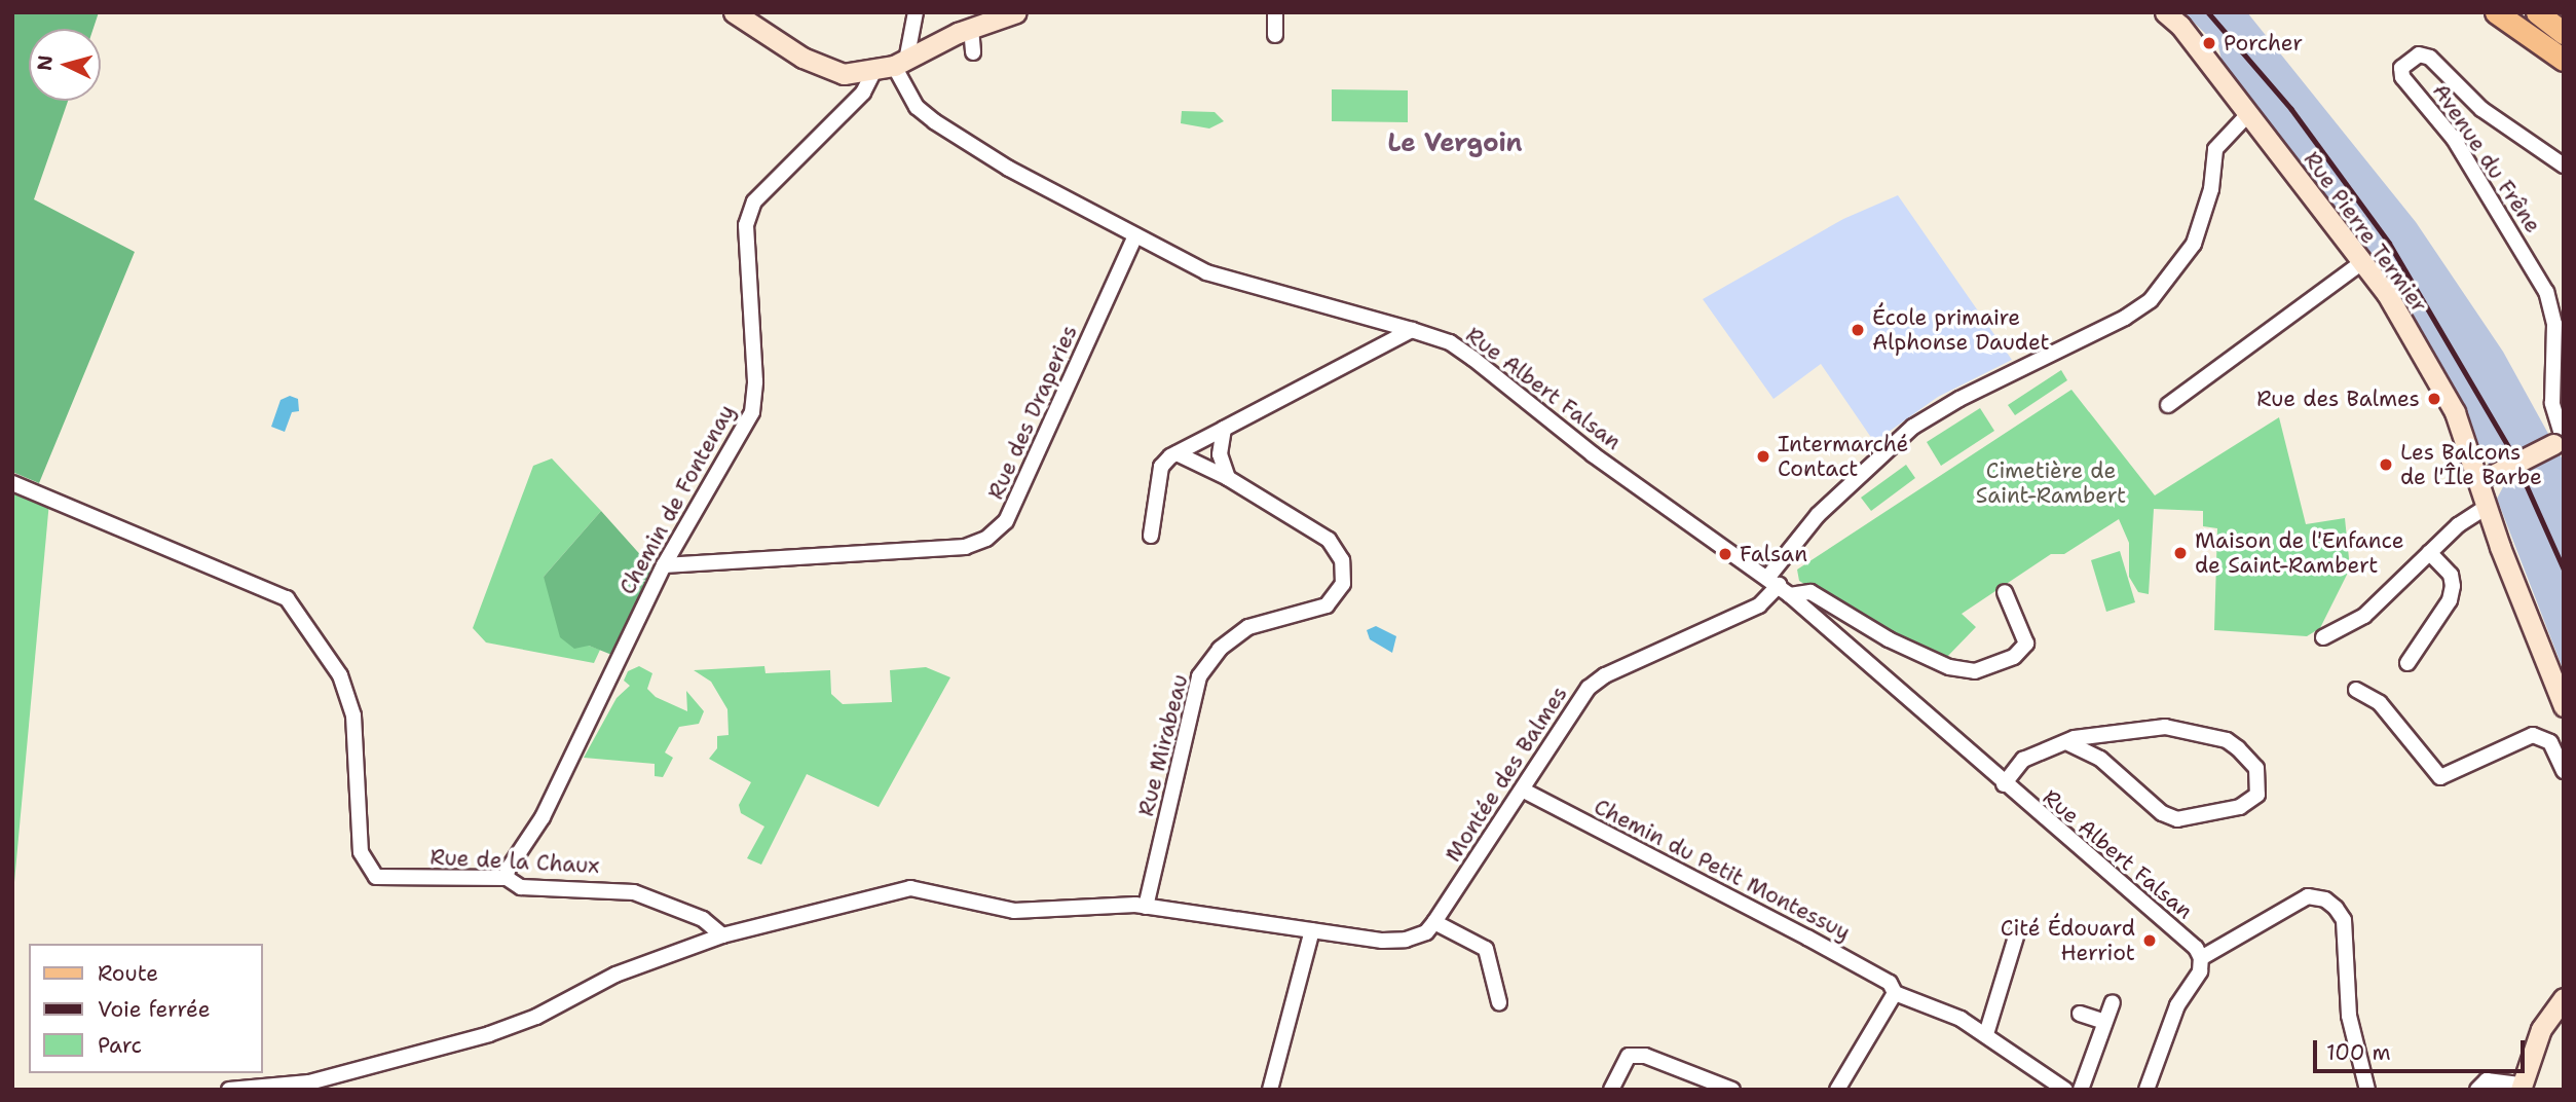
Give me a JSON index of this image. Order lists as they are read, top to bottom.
{
  "streets": {
    "street": [
      "Avenue du Frêne",
      "Rue Pierre Termier",
      "Rue Albert Falsan",
      "Rue des Draperies",
      "Chemin de Fontenay",
      "Rue Mirabeau",
      "Montée des Balmes",
      "Rue de la Chaux",
      "Chemin du Petit Montessuy"
    ]
  },
  "crossings": [
    ["Rue Pierre Termier", "Montée des Balmes"],
    ["Rue Albert Falsan", "Rue des Draperies"],
    ["Rue Albert Falsan", "Montée des Balmes"],
    ["Rue des Draperies", "Chemin de Fontenay"],
    ["Chemin de Fontenay", "Rue de la Chaux"],
    ["Rue Mirabeau", "Montée des Balmes"],
    ["Montée des Balmes", "Rue de la Chaux"],
    ["Montée des Balmes", "Chemin du Petit Montessuy"]
  ],
  "districts": ["Le Vergoin"],
  "parks": ["Cimetière de Saint-Rambert"],
  "places": [
    "Porcher",
    "École primaire Alphonse Daudet",
    "Rue des Balmes",
    "Intermarché Contact",
    "Les Balcons de l'Île Barbe",
    "Maison de l'Enfance de Saint-Rambert",
    "Falsan",
    "Cité Édouard Herriot"
  ],
  "legend": ["Route", "Voie ferrée", "Parc"],
  "scale_bar": "100 m",
  "north": "left"
}
